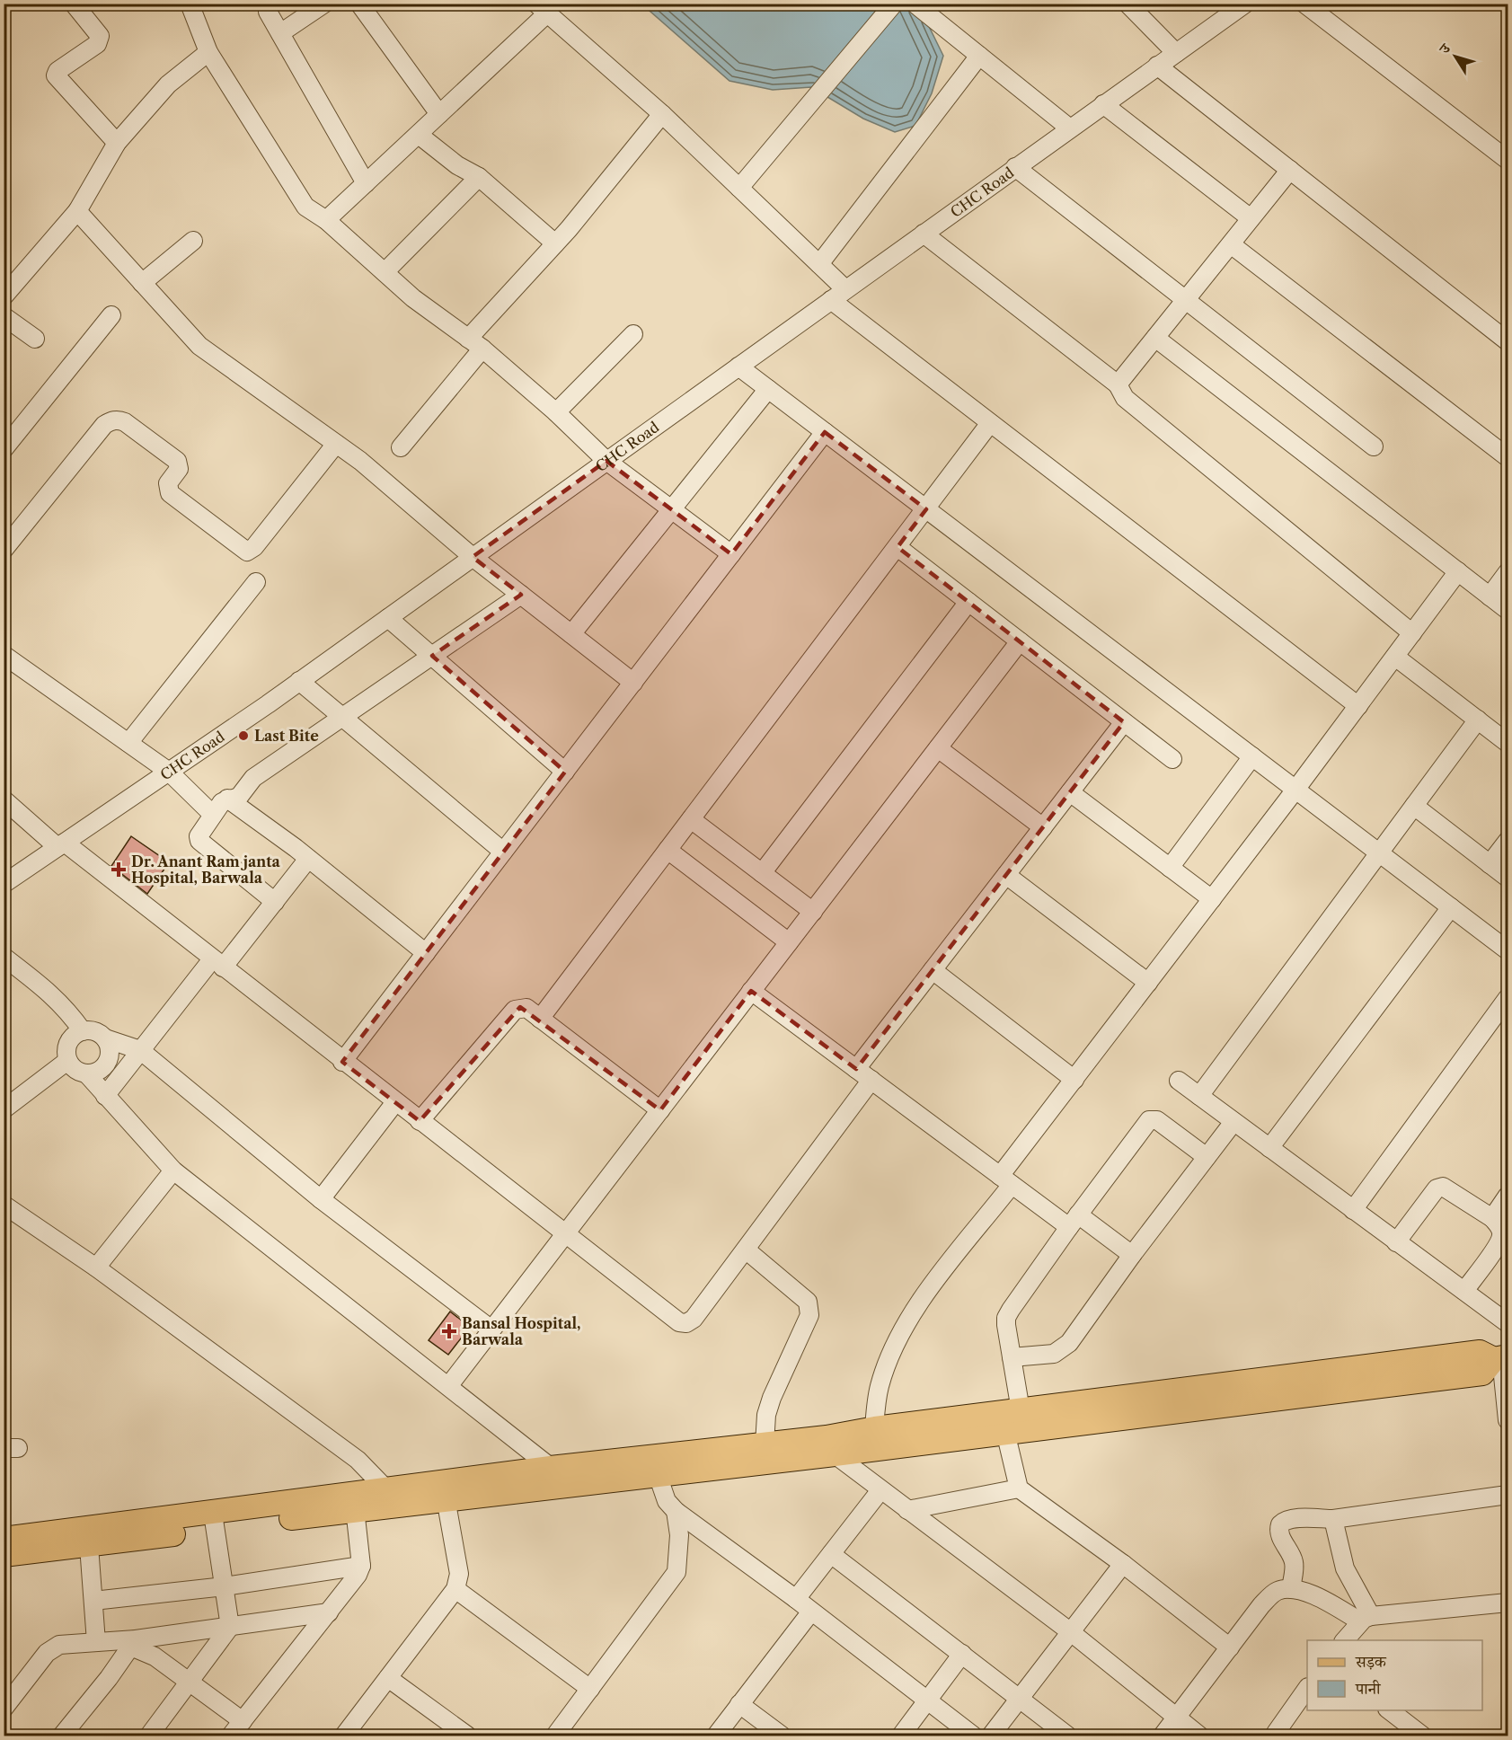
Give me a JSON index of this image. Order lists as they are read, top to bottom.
{
  "streets": {
    "street": ["CHC Road"]
  },
  "places": {
    "other": ["Last Bite"],
    "health": ["Dr. Anant Ram janta Hospital, Barwala", "Bansal Hospital, Barwala"]
  },
  "legend": ["सड़क", "पानी"],
  "north": "top left"
}
